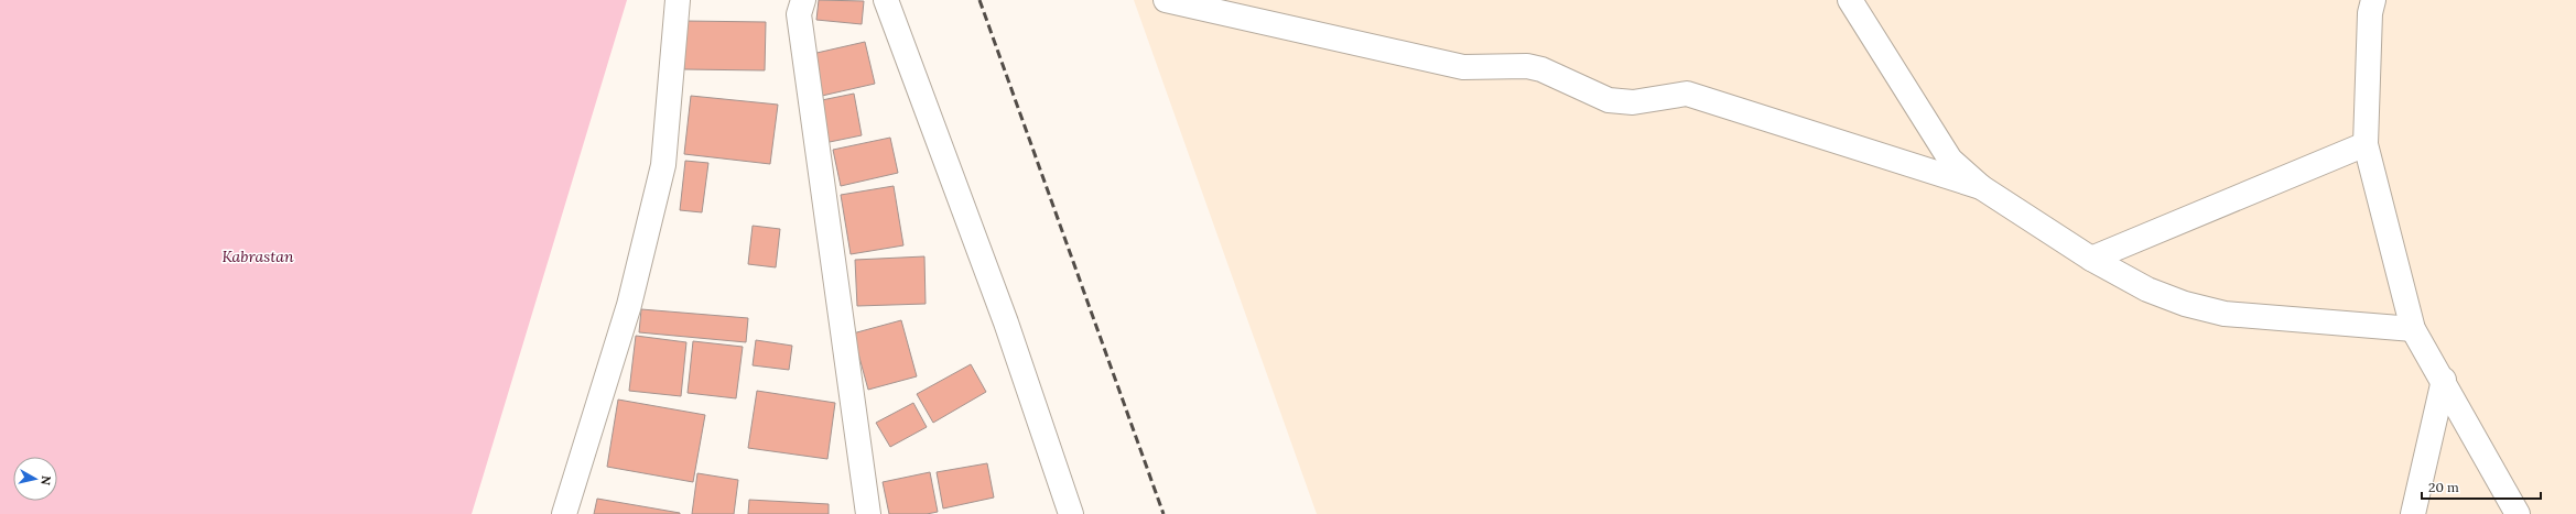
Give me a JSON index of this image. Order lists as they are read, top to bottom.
{
  "parks": ["Kabrastan"],
  "scale_bar": "20 m",
  "north": "right"
}
